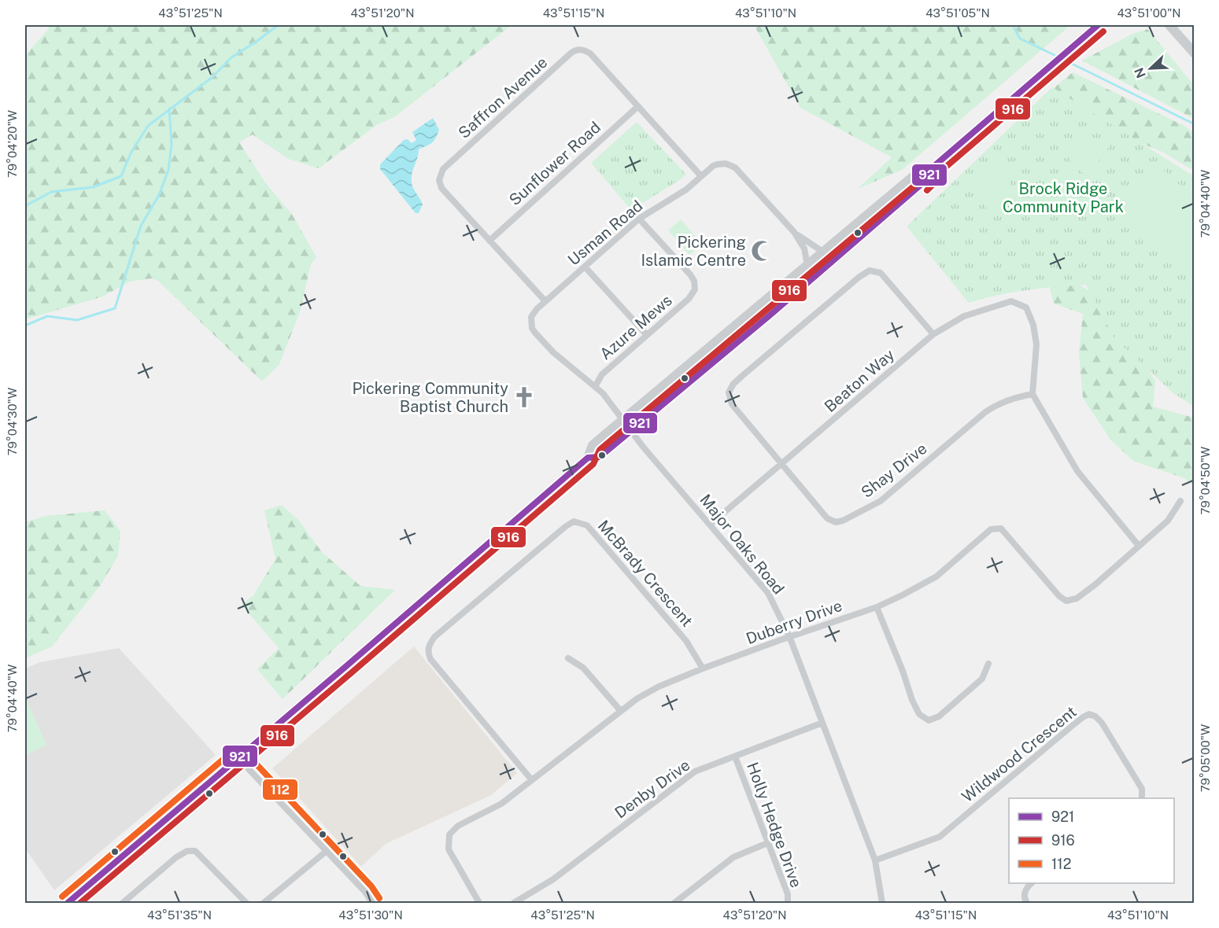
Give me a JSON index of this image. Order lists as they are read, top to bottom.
{
  "streets": {
    "street": [
      "Saffron Avenue",
      "Sunflower Road",
      "Usman Road",
      "Azure Mews",
      "Beaton Way",
      "Shay Drive",
      "Major Oaks Road",
      "McBrady Crescent",
      "Duberry Drive",
      "Wildwood Crescent",
      "Denby Drive",
      "Holly Hedge Drive"
    ]
  },
  "crossings": [
    ["Saffron Avenue", "Sunflower Road"],
    ["Saffron Avenue", "Usman Road"],
    ["Usman Road", "Azure Mews"],
    ["Usman Road", "Major Oaks Road"],
    ["Azure Mews", "Major Oaks Road"],
    ["Beaton Way", "Shay Drive"],
    ["Beaton Way", "Major Oaks Road"],
    ["Major Oaks Road", "Duberry Drive"],
    ["Major Oaks Road", "Wildwood Crescent"],
    ["Major Oaks Road", "Denby Drive"],
    ["McBrady Crescent", "Duberry Drive"],
    ["Denby Drive", "Holly Hedge Drive"]
  ],
  "parks": ["Brock Ridge Community Park"],
  "places": {
    "mosque": ["Pickering Islamic Centre"],
    "church": ["Pickering Community Baptist Church"]
  },
  "lines": ["transit line 921", "transit line 916", "transit line 112"],
  "legend": ["921", "916", "112"],
  "north": "bottom left",
  "coordinates": [
    "43°51'25\"N",
    "43°51'20\"N",
    "43°51'15\"N",
    "43°51'10\"N",
    "43°51'05\"N",
    "43°51'00\"N",
    "79°04'20\"W",
    "79°04'40\"W",
    "79°04'30\"W",
    "79°04'50\"W",
    "79°05'00\"W",
    "43°51'35\"N",
    "43°51'30\"N"
  ]
}
